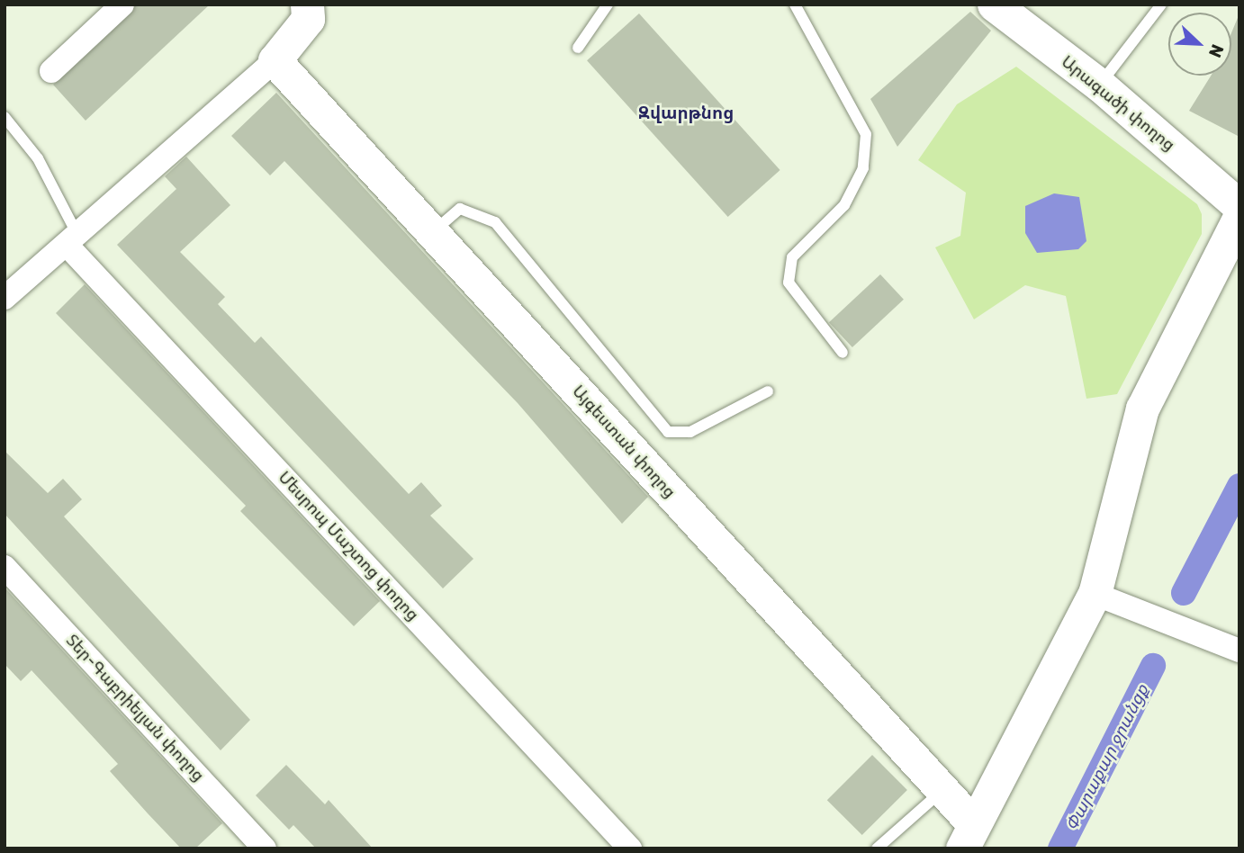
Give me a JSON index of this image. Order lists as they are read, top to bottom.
{
  "streets": {
    "street": [
      "Արագածի փողոց",
      "Այգեստան փողոց",
      "Մեսրոպ Մաշտոց փողոց",
      "Տեր-Գաբրիելյան փողոց"
    ]
  },
  "districts": ["Զվարթնոց"],
  "water": ["Փարաքար ջրանցք"],
  "north": "bottom right"
}
